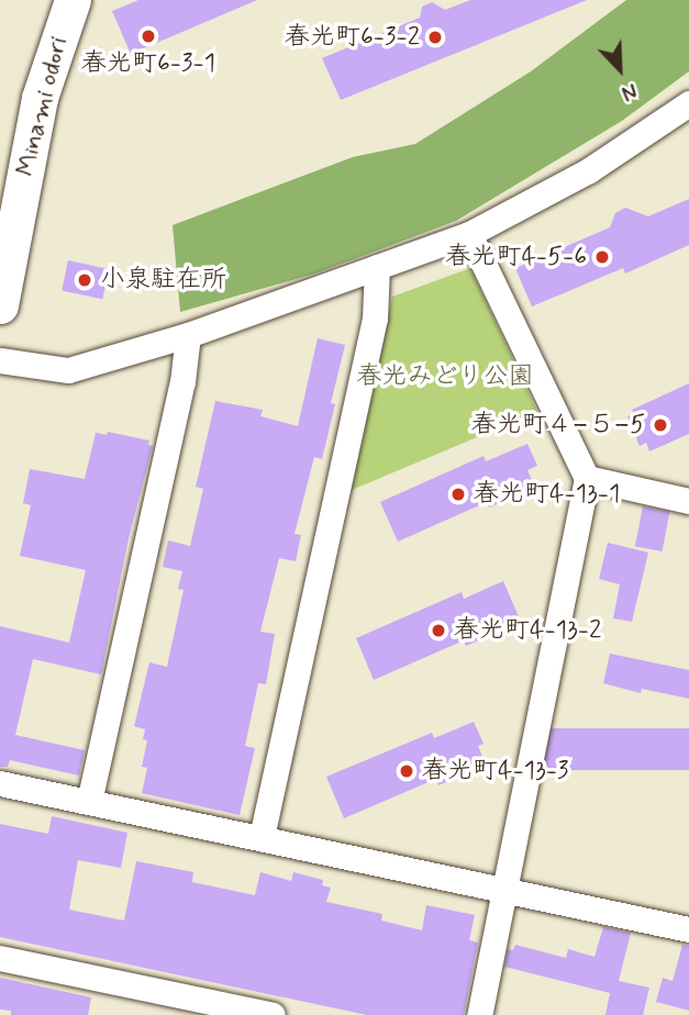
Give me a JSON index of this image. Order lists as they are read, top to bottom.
{
  "streets": {
    "street": ["Minami odori"]
  },
  "parks": ["春光みどり公園"],
  "places": [
    "春光町6-3-1",
    "春光町6-3-2",
    "春光町4-5-6",
    "小泉駐在所",
    "春光町４−５−5",
    "春光町4-13-1",
    "春光町4-13-2",
    "春光町4-13-3"
  ],
  "north": "bottom right"
}
